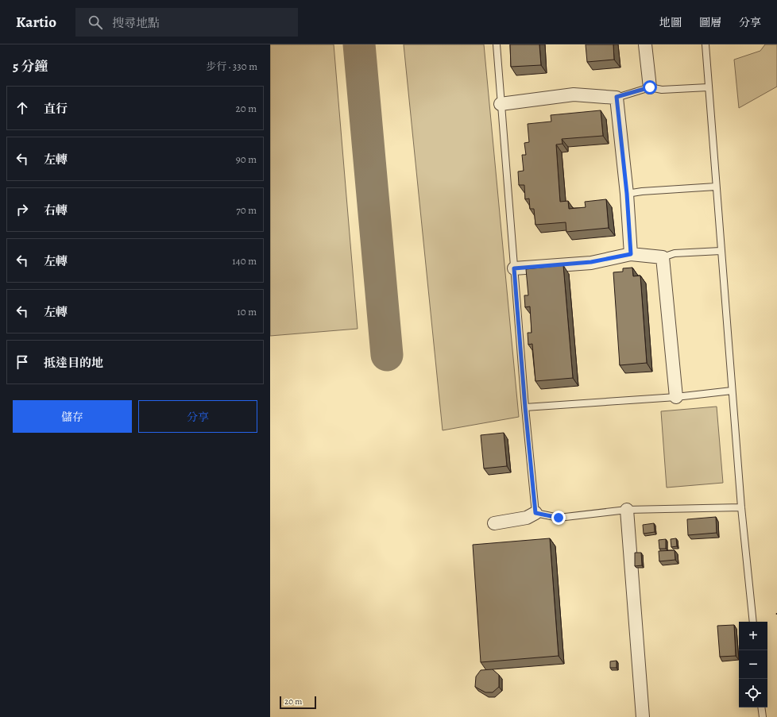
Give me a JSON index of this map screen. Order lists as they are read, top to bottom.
{
  "scale_bar": "20 m",
  "page": {
    "header": "Kartio",
    "search": "搜尋地點",
    "nav": ["地圖", "圖層", "分享"],
    "heading": ["5 分鐘", "步行 · 330 m"],
    "list": [
      ["直行", "20 m"],
      ["左轉", "90 m"],
      ["右轉", "70 m"],
      ["左轉", "140 m"],
      ["左轉", "10 m"],
      "抵達目的地"
    ],
    "buttons": ["儲存", "分享"],
    "map_buttons": ["+", "−"],
    "scale": "20 m"
  }
}
